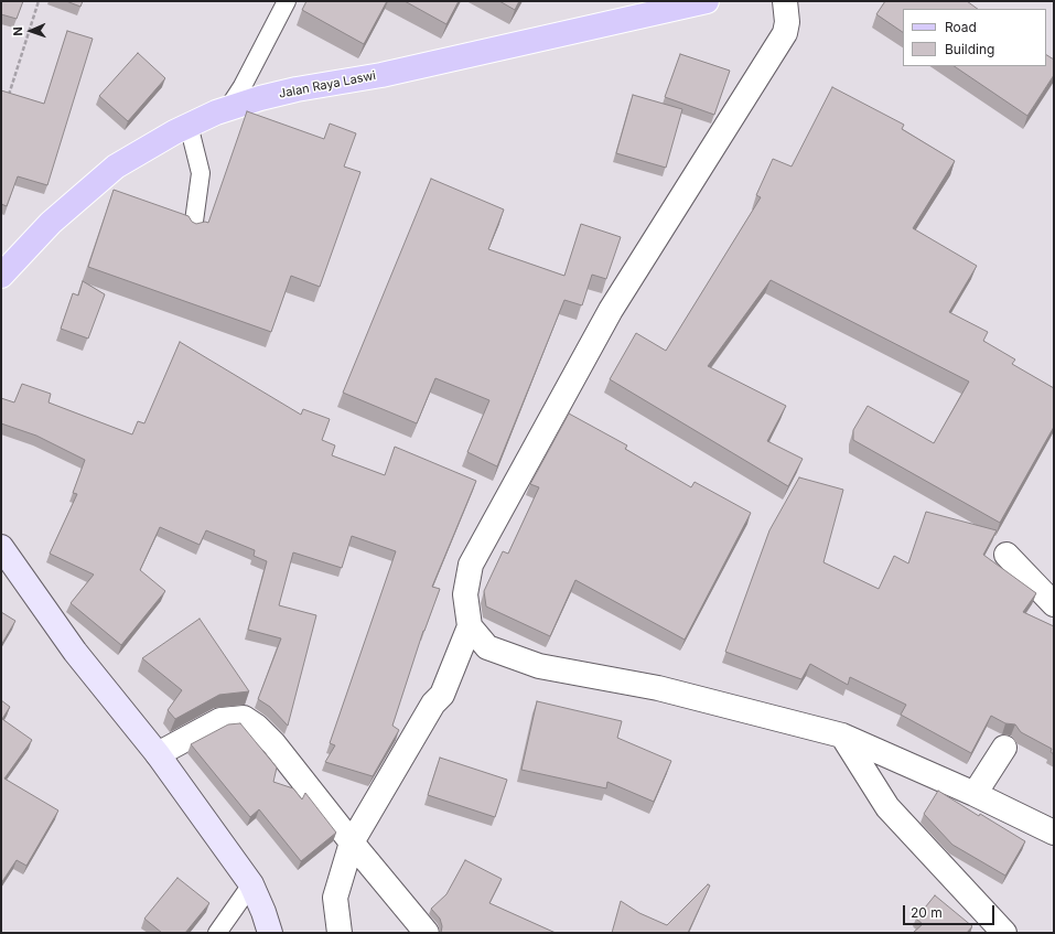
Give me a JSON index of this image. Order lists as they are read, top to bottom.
{
  "streets": {
    "main road": ["Jalan Raya Laswi"]
  },
  "legend": ["Road", "Building"],
  "scale_bar": "20 m",
  "north": "left"
}
